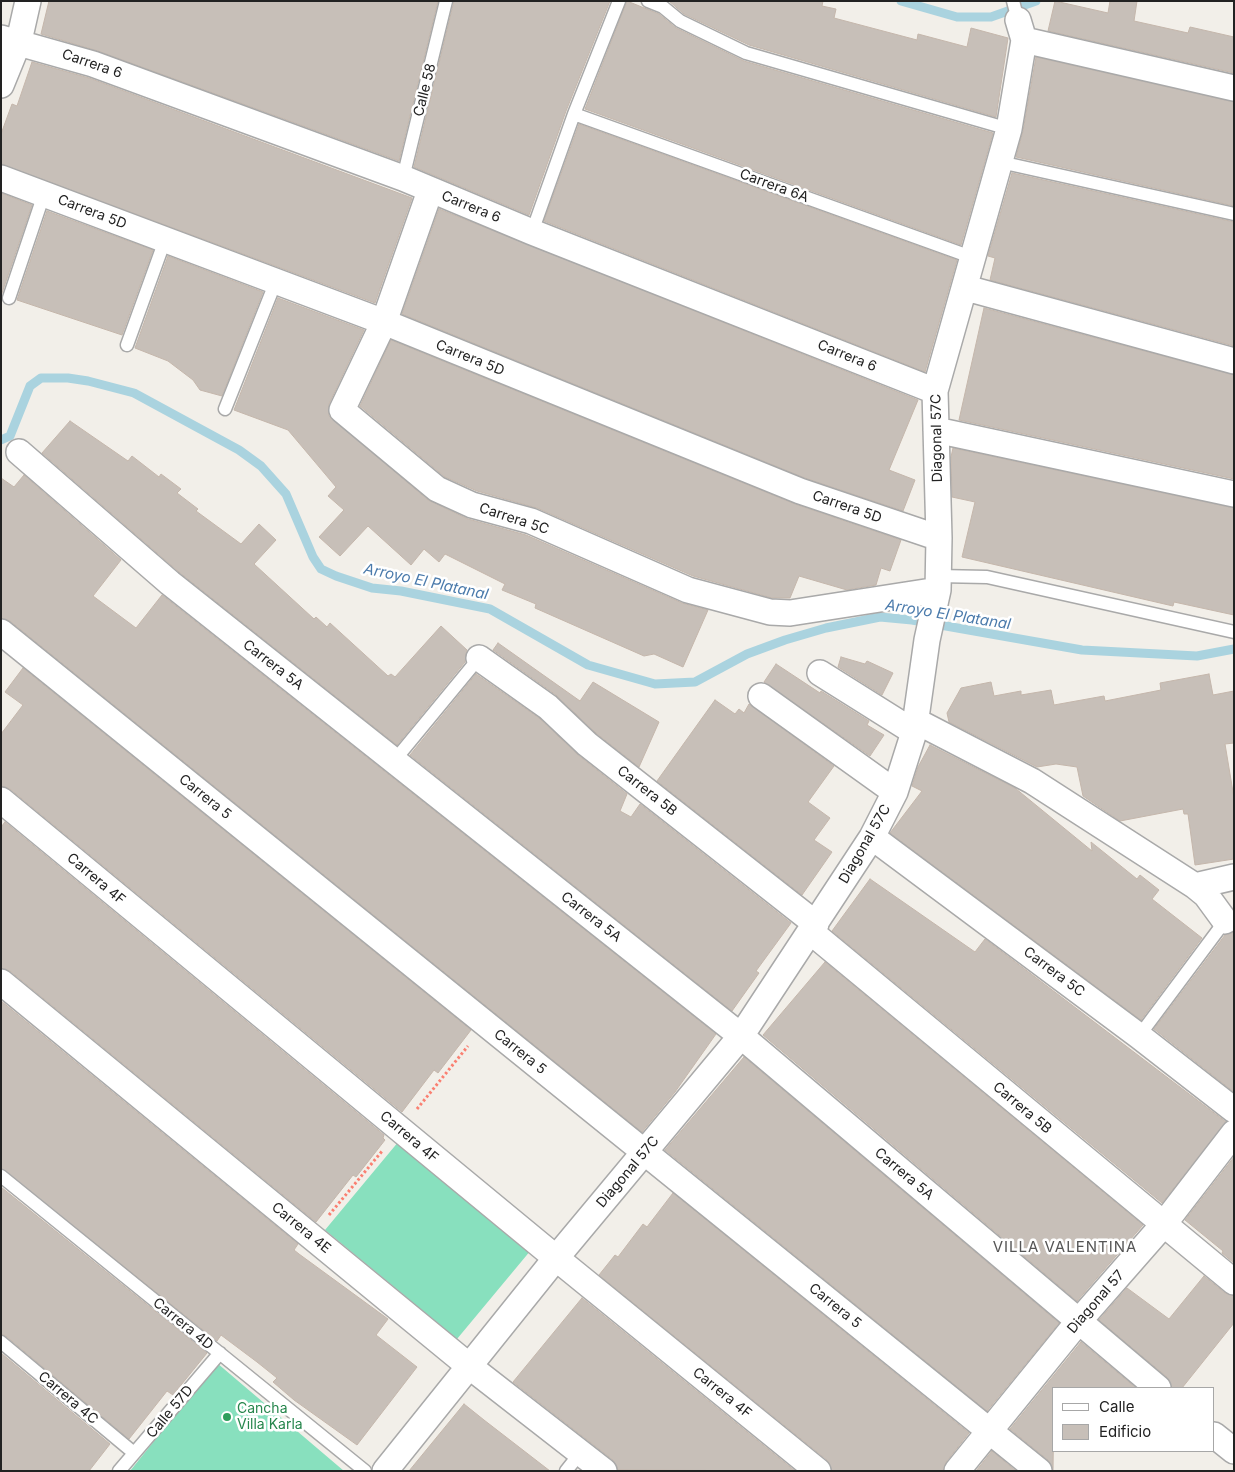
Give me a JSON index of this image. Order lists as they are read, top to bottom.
{
  "streets": {
    "street": [
      "Carrera 6",
      "Carrera 5D",
      "Diagonal 57C",
      "Carrera 5C",
      "Carrera 5A",
      "Carrera 5B",
      "Carrera 5",
      "Carrera 4F",
      "Carrera 4E",
      "Diagonal 57"
    ],
    "lane": [
      "Calle 58",
      "Carrera 6A",
      "Carrera 4D",
      "Carrera 4C",
      "Calle 57D"
    ]
  },
  "crossings": [
    ["Carrera 6", "Calle 58"],
    ["Carrera 6", "Diagonal 57C"],
    ["Carrera 6", "Carrera 5C"],
    ["Carrera 6A", "Diagonal 57C"],
    ["Carrera 5D", "Diagonal 57C"],
    ["Carrera 5D", "Carrera 5C"],
    ["Diagonal 57C", "Carrera 5C"],
    ["Diagonal 57C", "Carrera 5A"],
    ["Diagonal 57C", "Carrera 5B"],
    ["Diagonal 57C", "Carrera 5"],
    ["Diagonal 57C", "Carrera 4F"],
    ["Diagonal 57C", "Carrera 4E"],
    ["Carrera 5A", "Diagonal 57"],
    ["Carrera 5B", "Diagonal 57"],
    ["Carrera 5", "Diagonal 57"],
    ["Carrera 4D", "Calle 57D"],
    ["Carrera 4C", "Calle 57D"]
  ],
  "districts": ["VILLA VALENTINA"],
  "water": ["Arroyo El Platanal"],
  "places": ["Cancha Villa Karla"],
  "legend": ["Calle", "Edificio"]
}
